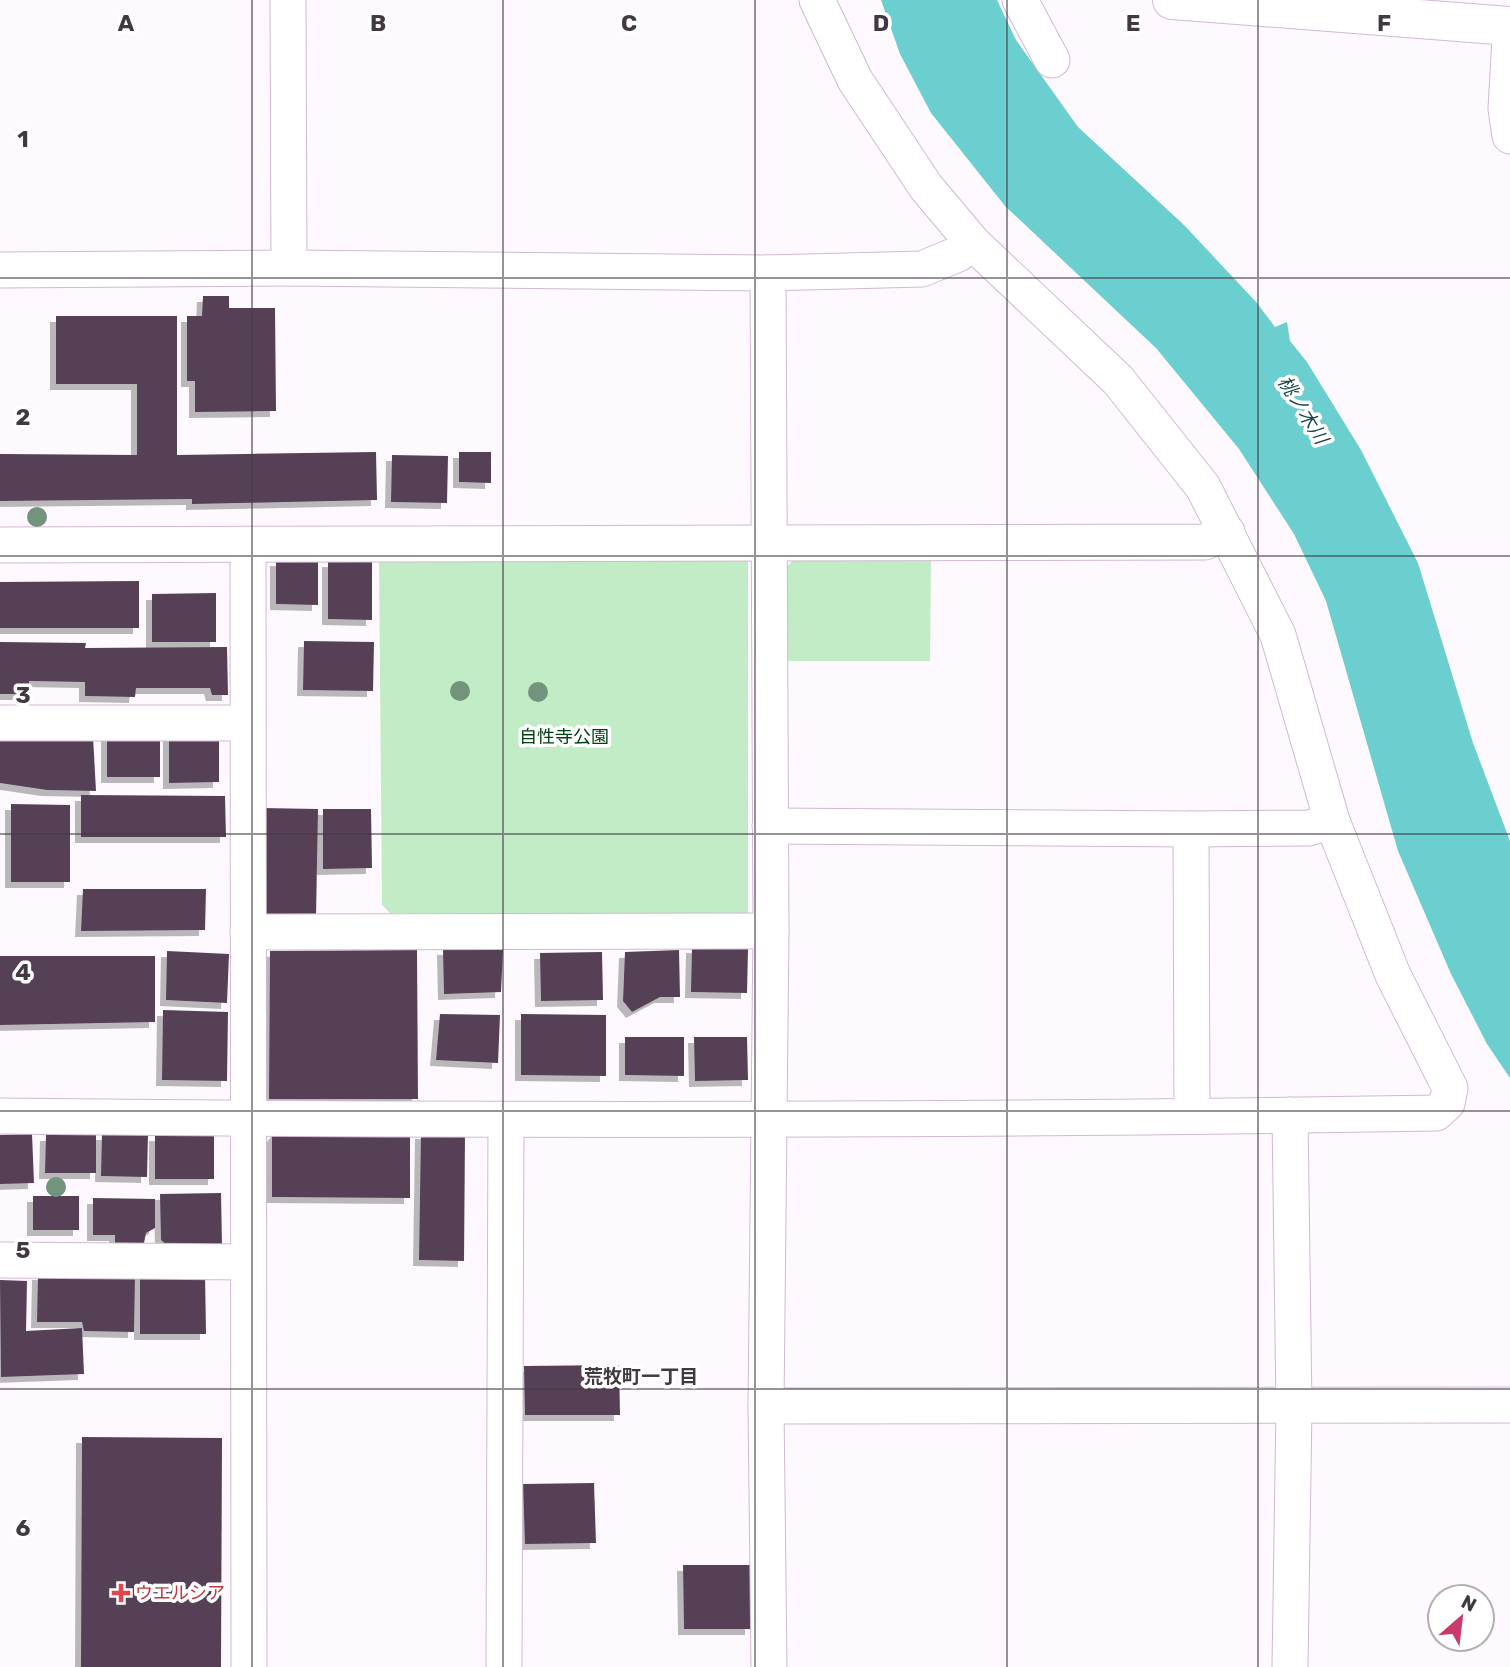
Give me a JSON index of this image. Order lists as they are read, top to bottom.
{
  "districts": ["荒牧町一丁目"],
  "water": ["桃ノ木川"],
  "parks": ["自性寺公園"],
  "places": {
    "health": ["ウエルシア"]
  },
  "north": "top right",
  "grid": {
    "columns": [
      "A",
      "B",
      "C",
      "D",
      "E",
      "F"
    ],
    "rows": [
      "1",
      "2",
      "3",
      "4",
      "5",
      "6"
    ]
  }
}
